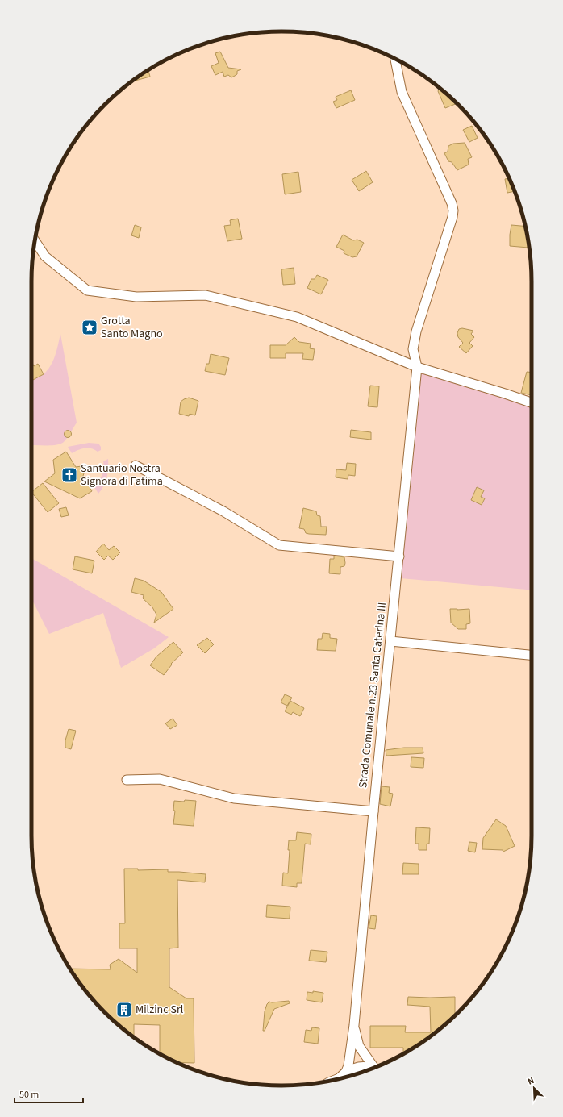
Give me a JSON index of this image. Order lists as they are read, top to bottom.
{
  "streets": {
    "street": ["Strada Comunale n.23 Santa Caterina III"]
  },
  "places": {
    "place": ["Grotta Santo Magno"],
    "church": ["Santuario Nostra Signora di Fatima"],
    "building": ["Milzinc Srl"]
  },
  "scale_bar": "50 m",
  "north": "top left"
}
